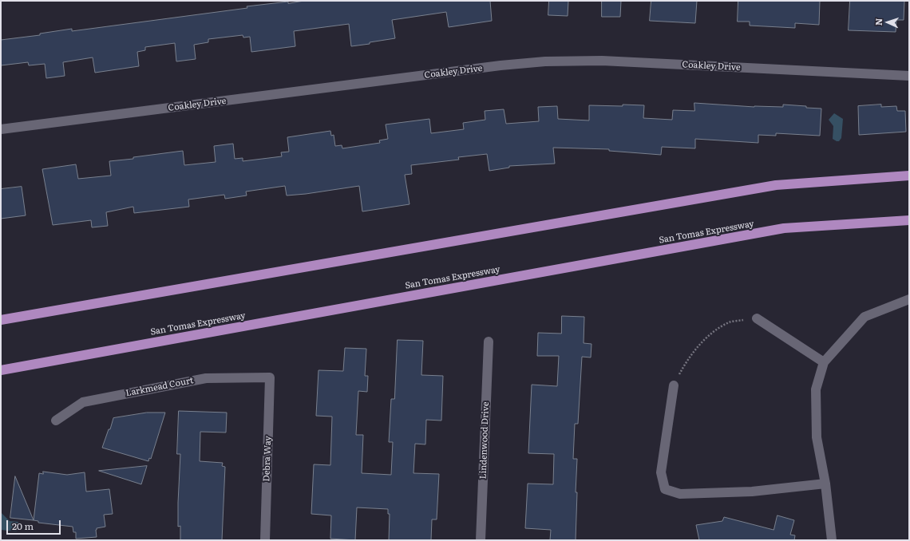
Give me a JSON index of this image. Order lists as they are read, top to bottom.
{
  "streets": {
    "highway": ["San Tomas Expressway"],
    "street": [
      "Coakley Drive",
      "Larkmead Court",
      "Lindenwood Drive",
      "Debra Way"
    ]
  },
  "crossings": [
    ["Larkmead Court", "Debra Way"]
  ],
  "scale_bar": "20 m",
  "north": "left"
}
